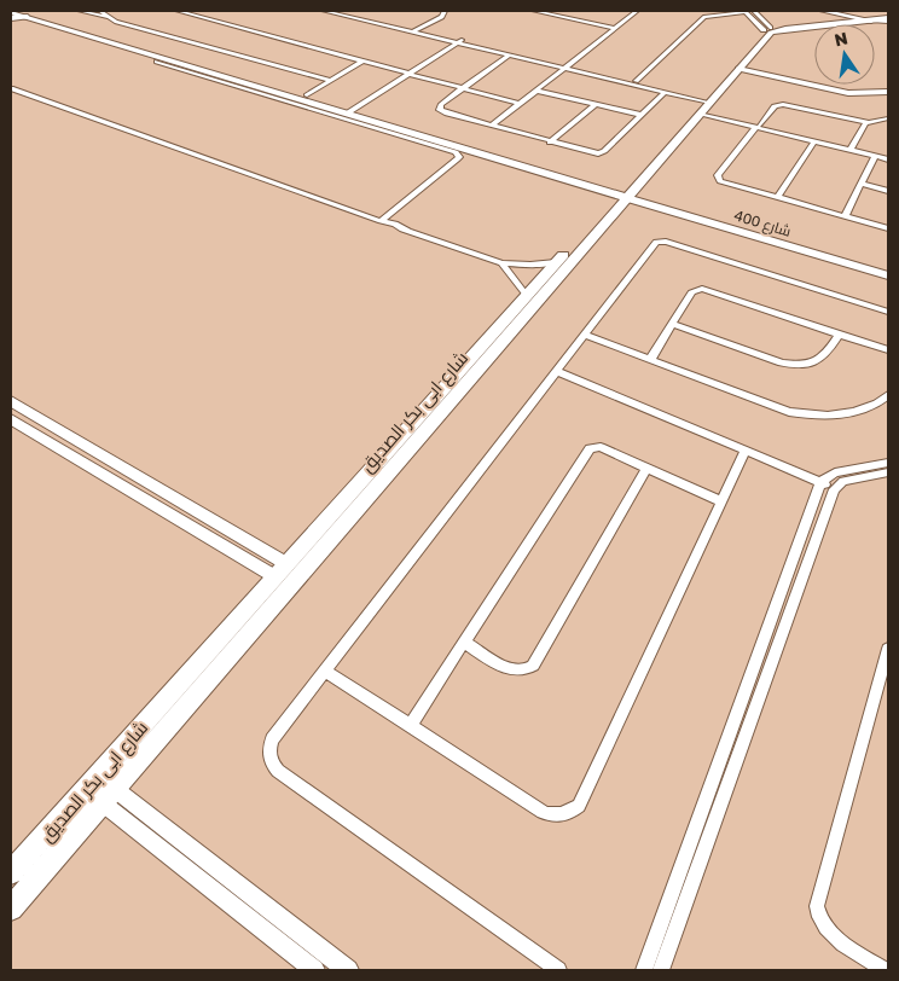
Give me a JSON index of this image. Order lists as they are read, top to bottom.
{
  "streets": {
    "main road": ["شارع ابى بكر الصديق"],
    "street": ["شارع 400"]
  },
  "crossings": [
    ["شارع 400", "شارع ابى بكر الصديق"]
  ],
  "north": "top"
}
